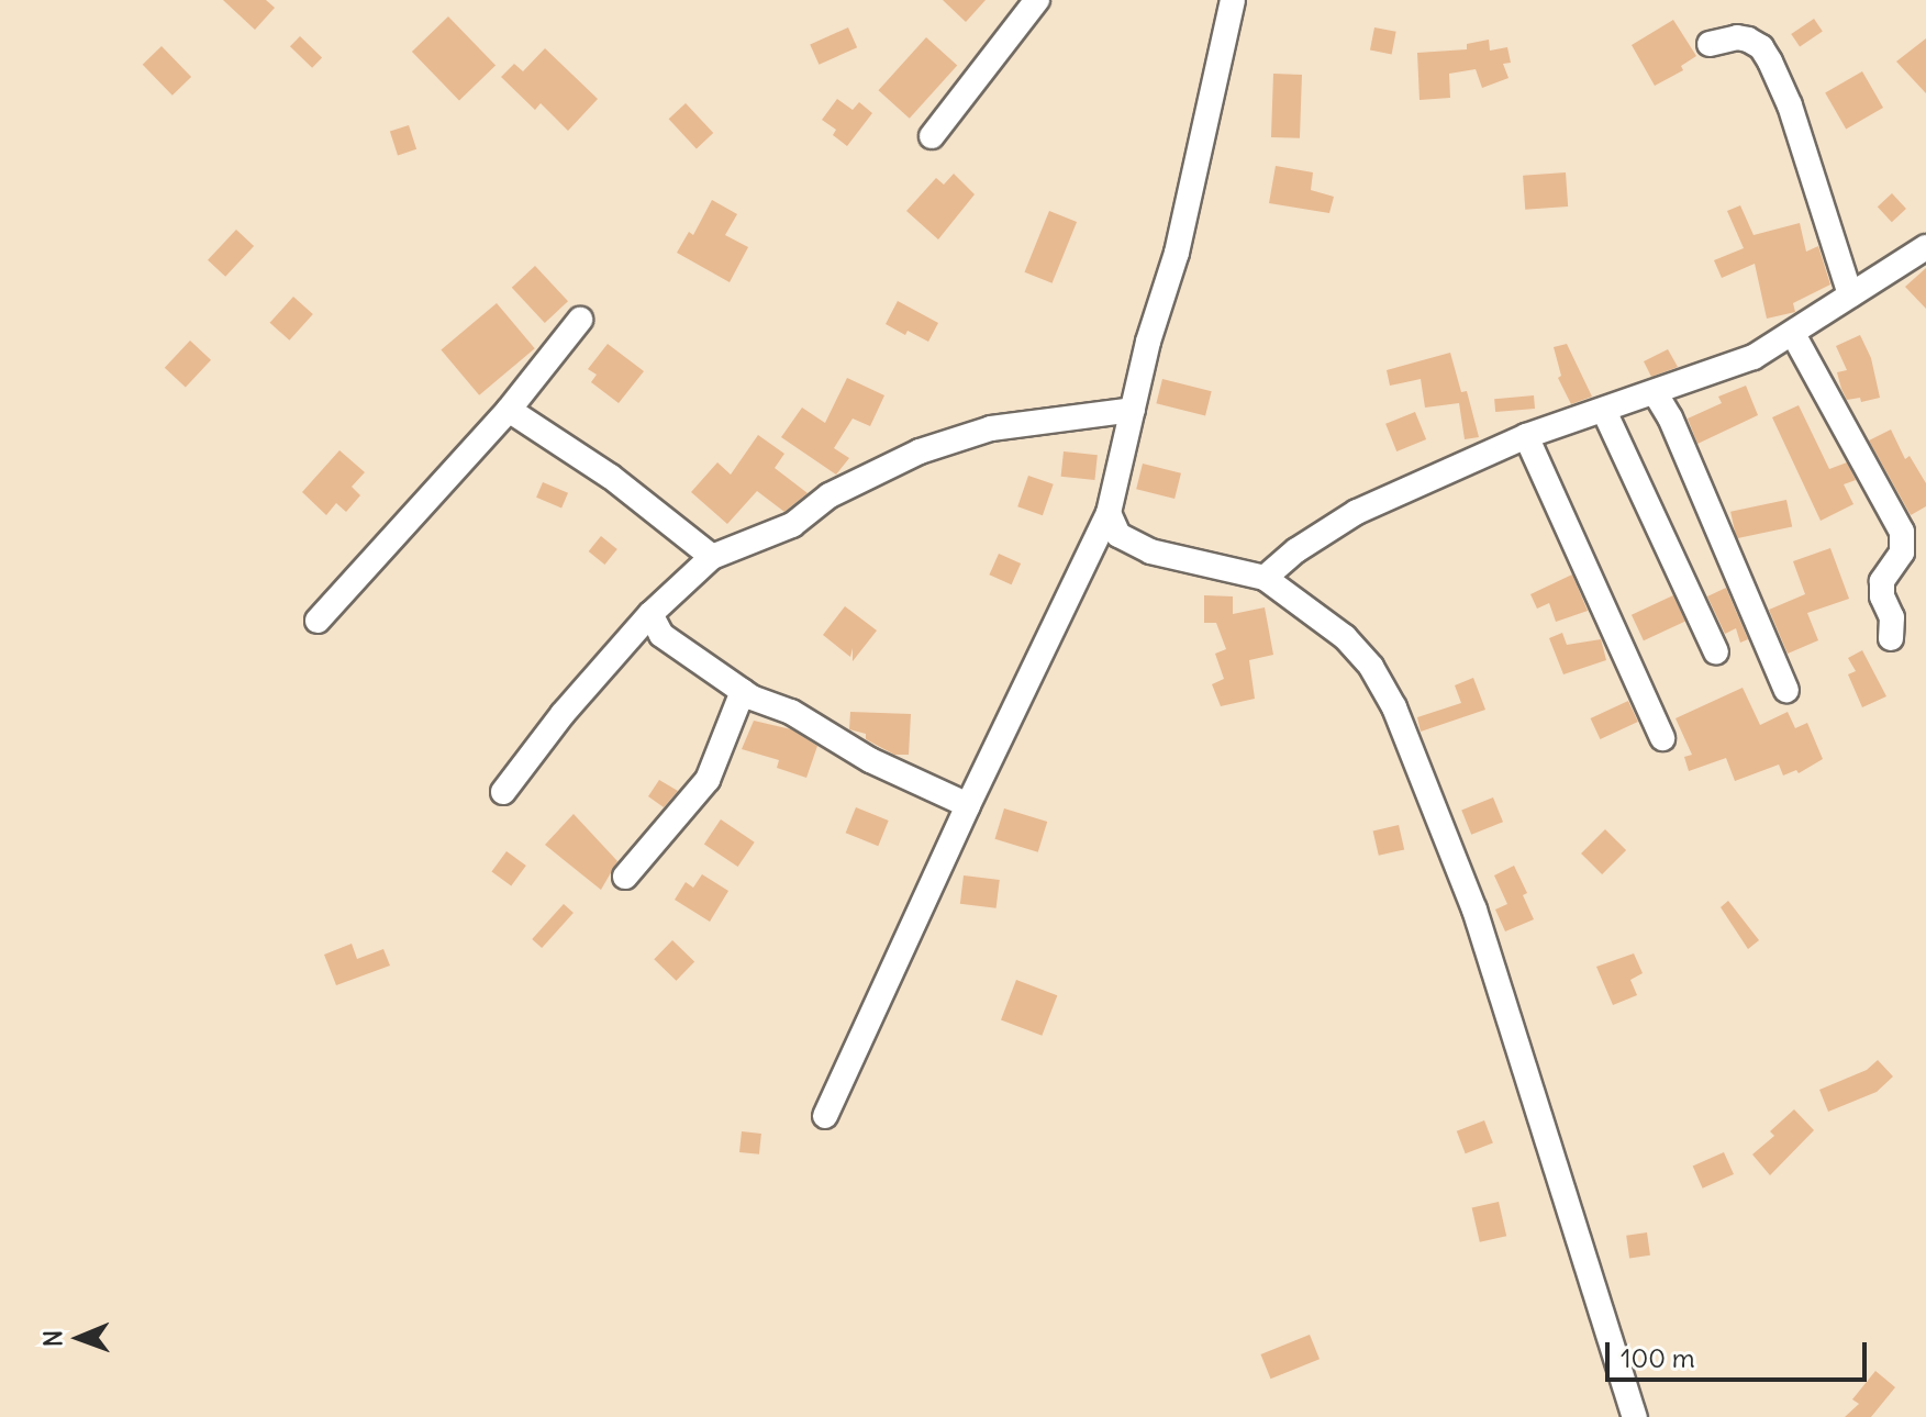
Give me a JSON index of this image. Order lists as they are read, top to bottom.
{
  "scale_bar": "100 m",
  "north": "left"
}
